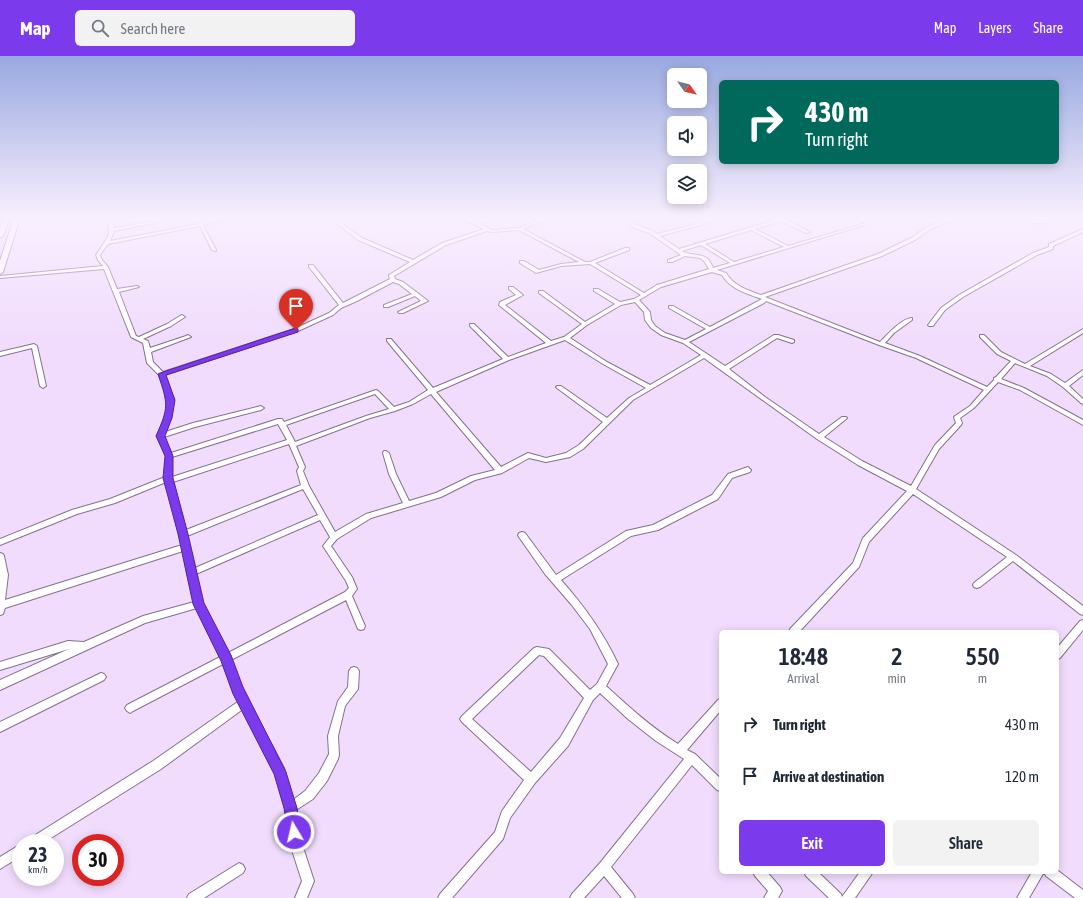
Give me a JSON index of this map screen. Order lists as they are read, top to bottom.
{
  "north": "bottom right",
  "page": {
    "header": "Map",
    "search": "Search here",
    "nav": ["Map", "Layers", "Share"],
    "turn": ["430 m", "Turn right"],
    "eta": [
      "18:48",
      "Arrival",
      "2",
      "min",
      "550",
      "m"
    ],
    "list": [
      {
        "name": "Turn right",
        "value": "430 m"
      },
      {
        "name": "Arrive at destination",
        "value": "120 m"
      }
    ],
    "buttons": ["Exit", "Share"],
    "speed": "23 km/h",
    "limit": "30"
  }
}
